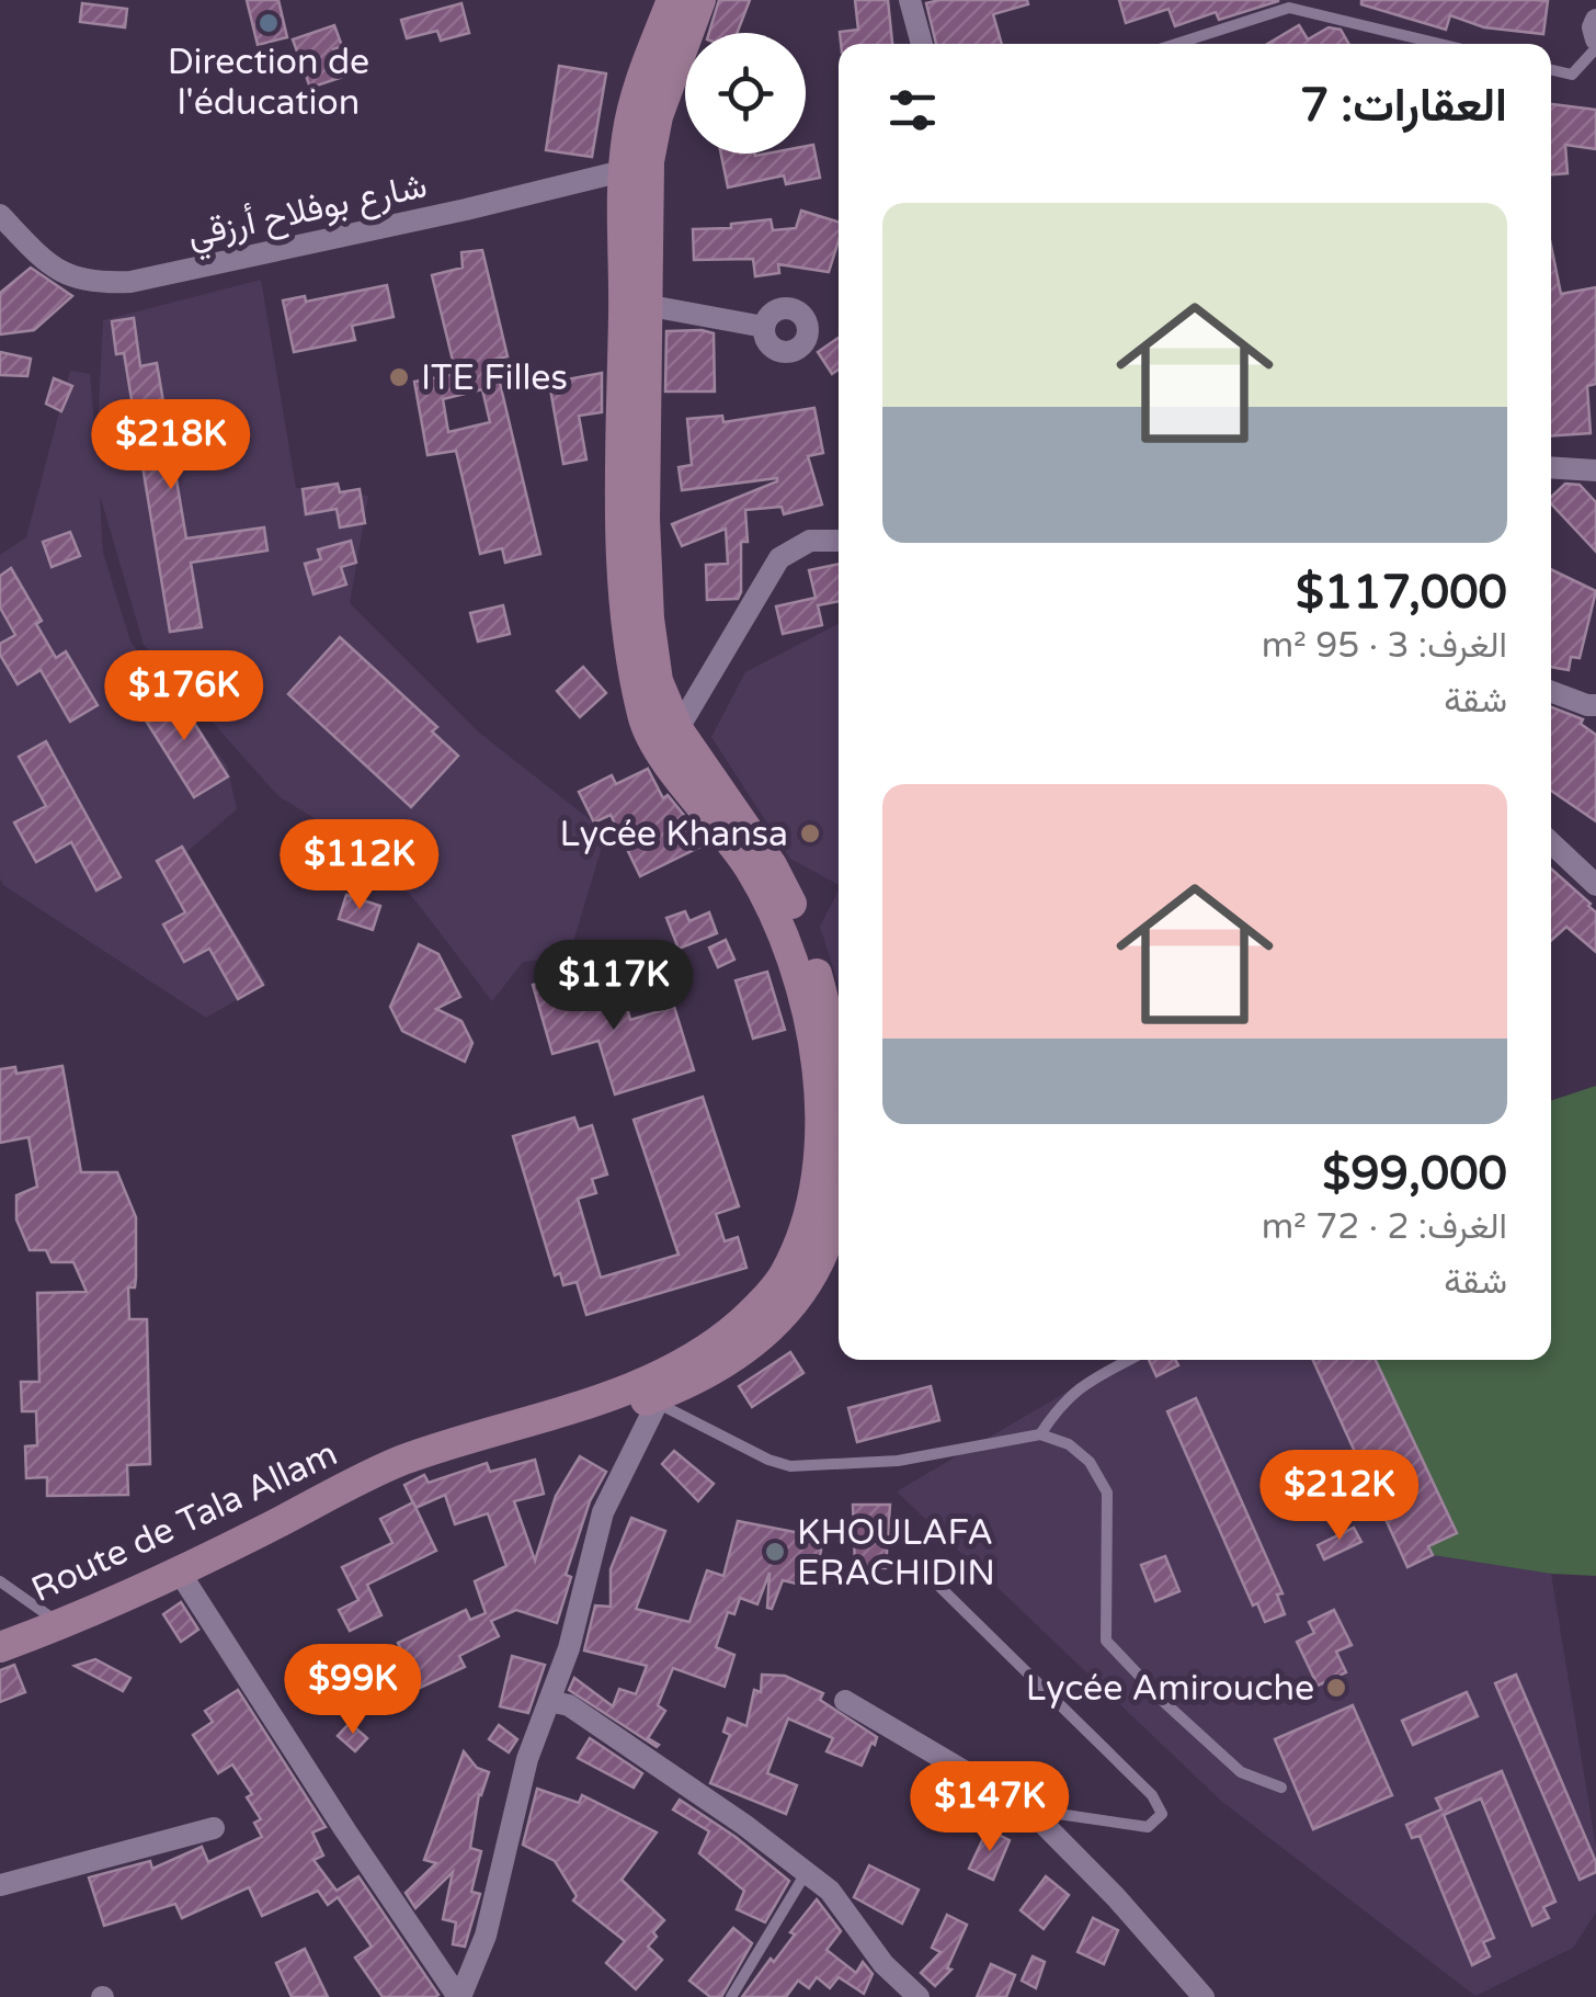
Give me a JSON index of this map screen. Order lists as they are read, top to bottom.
{
  "streets": {
    "main road": ["Route de Tala Allam"],
    "street": ["شارع بوفلاح أرزقي"]
  },
  "places": [
    "Direction de l'éducation",
    "ITE Filles",
    "Lycée Khansa",
    "KHOULAFA ERACHIDIN",
    "Lycée Amirouche"
  ],
  "page": {
    "heading": "العقارات: 7",
    "list": [
      {
        "name": "$117,000",
        "note": "الغرف: 3 · 95 m² · شقة"
      },
      {
        "name": "$99,000",
        "note": "الغرف: 2 · 72 m² · شقة"
      }
    ],
    "price": [
      "$218K",
      "$176K",
      "$112K",
      "$117K",
      "$212K",
      "$99K",
      "$147K"
    ]
  }
}
